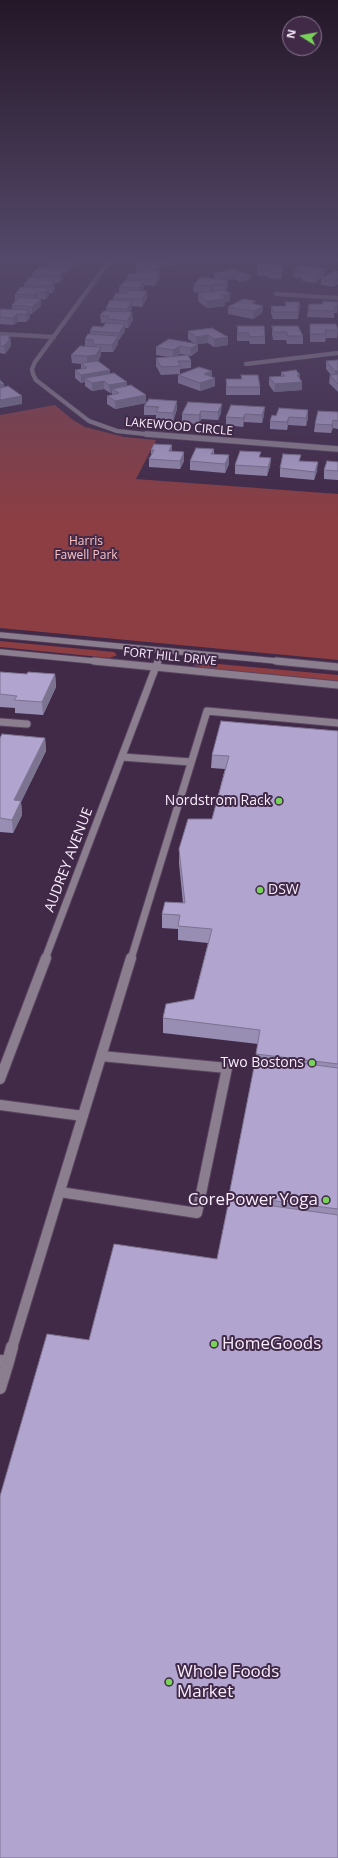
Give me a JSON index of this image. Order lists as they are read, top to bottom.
{
  "streets": {
    "street": ["LAKEWOOD CIRCLE", "FORT HILL DRIVE", "AUDREY AVENUE"]
  },
  "crossings": [
    ["FORT HILL DRIVE", "AUDREY AVENUE"]
  ],
  "parks": ["Harris Fawell Park"],
  "places": [
    "Nordstrom Rack",
    "DSW",
    "Two Bostons",
    "CorePower Yoga",
    "HomeGoods",
    "Whole Foods Market"
  ],
  "north": "left"
}
